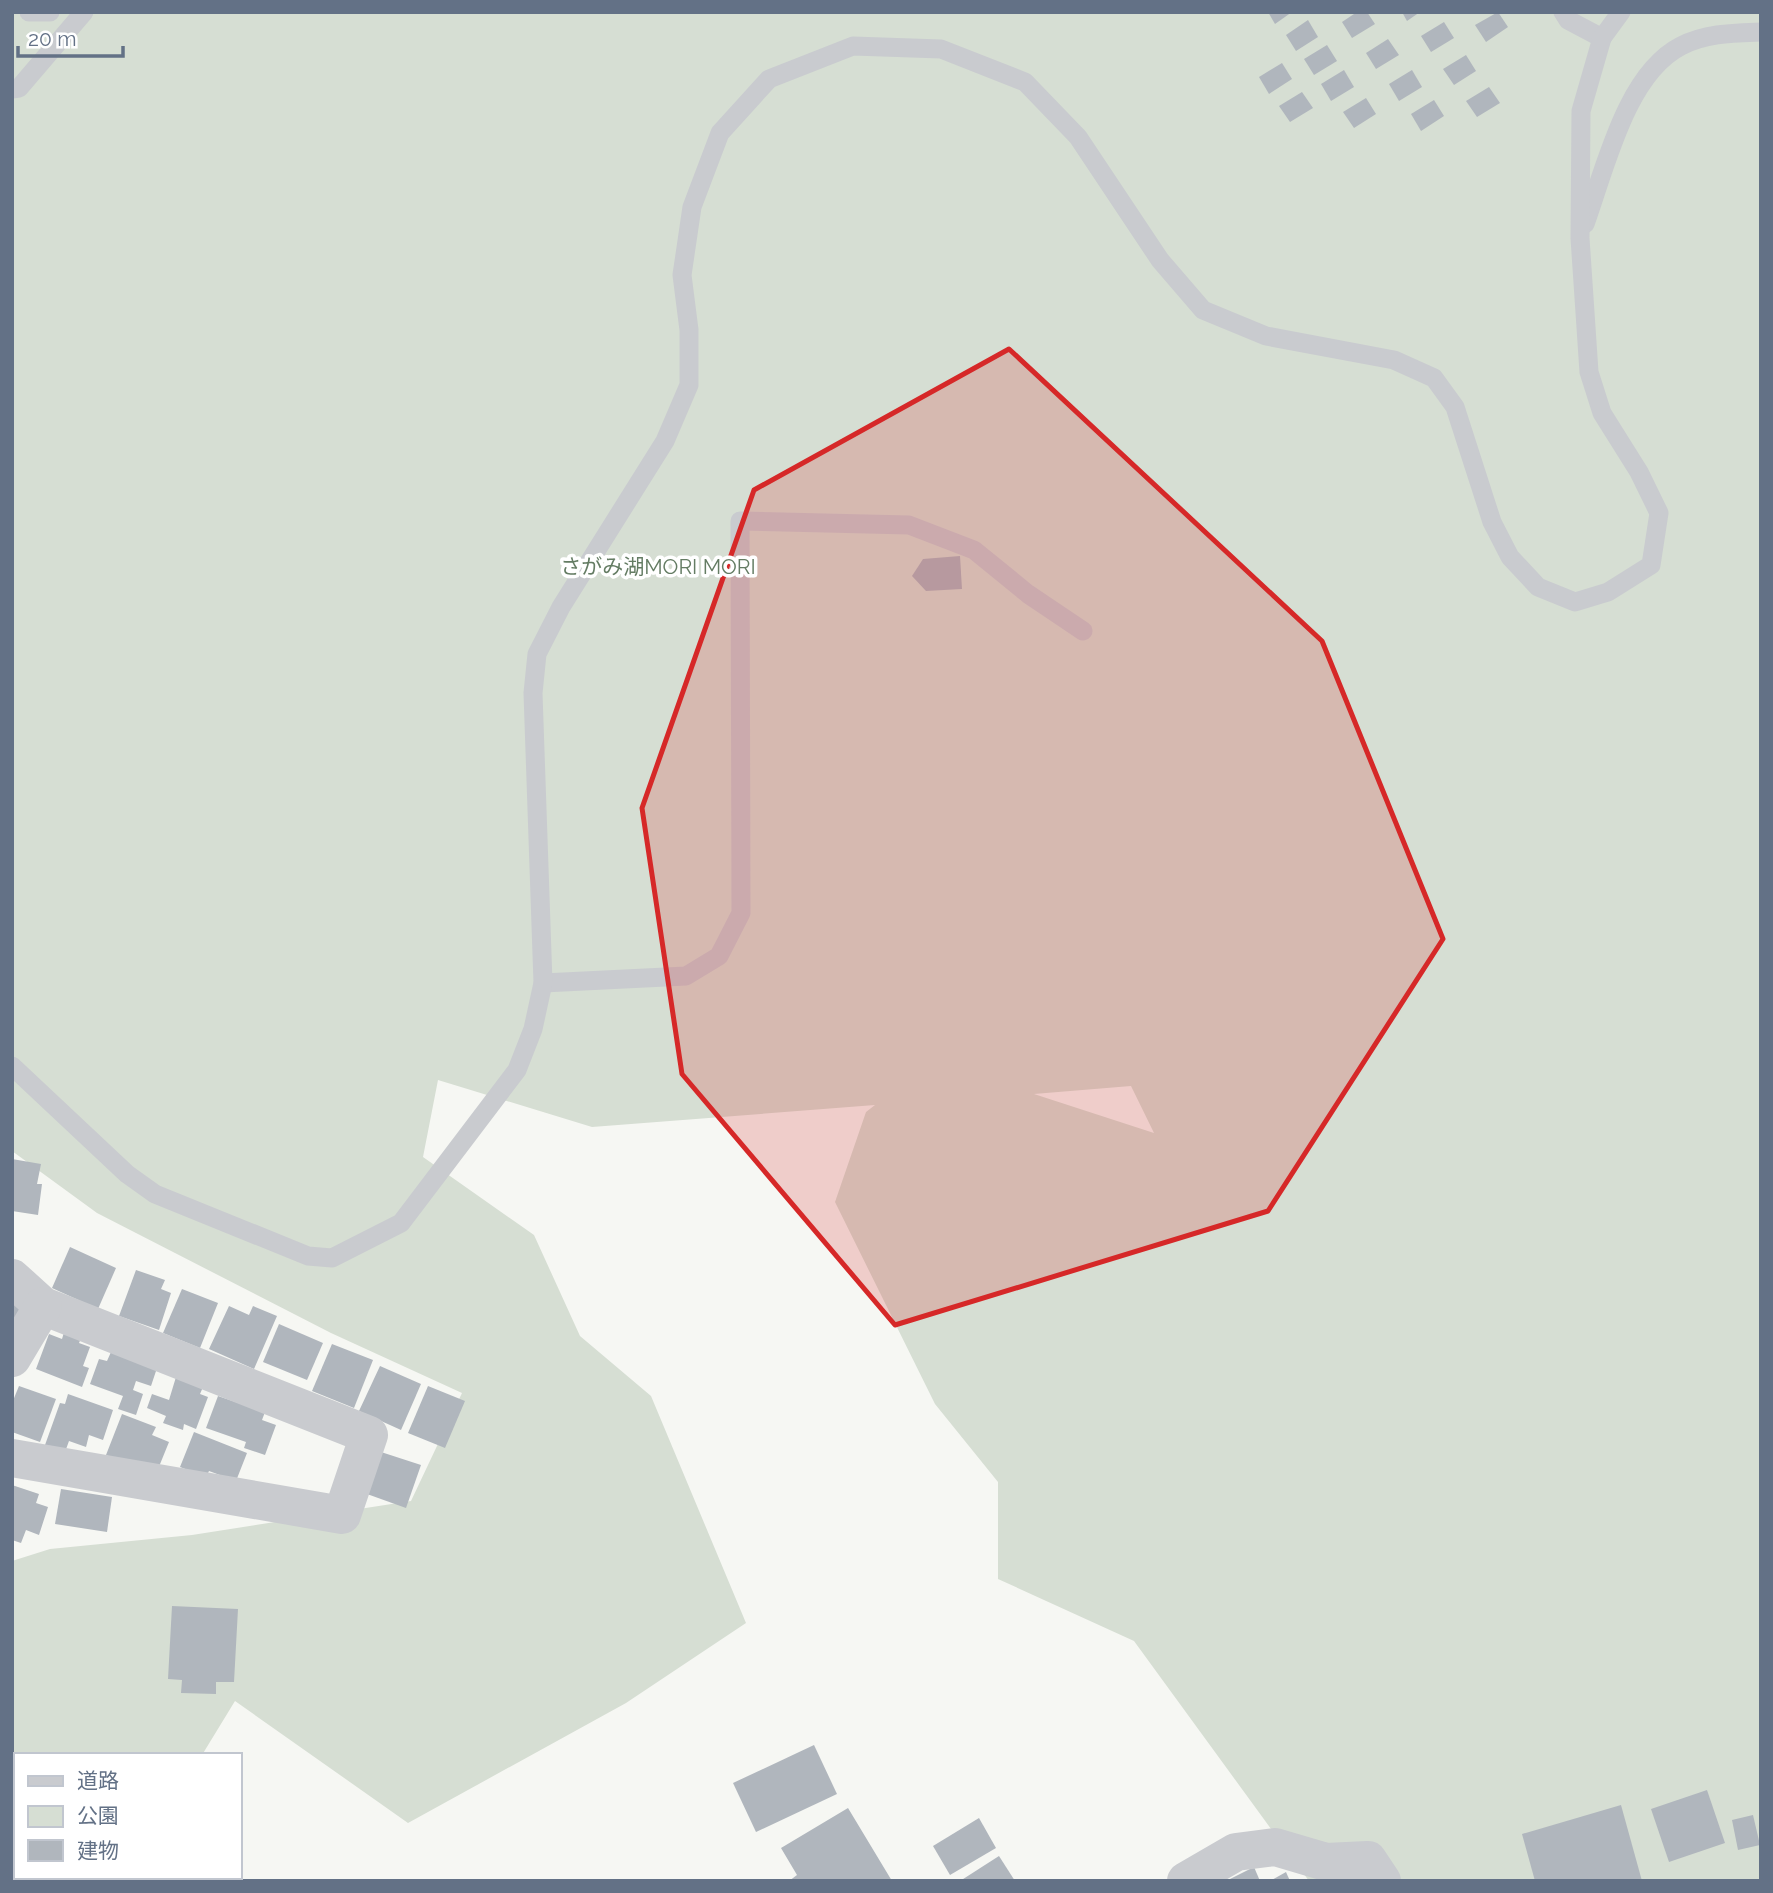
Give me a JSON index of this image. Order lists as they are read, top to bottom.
{
  "parks": ["さがみ湖MORI MORI"],
  "legend": ["道路", "公園", "建物"],
  "scale_bar": "20 m"
}
